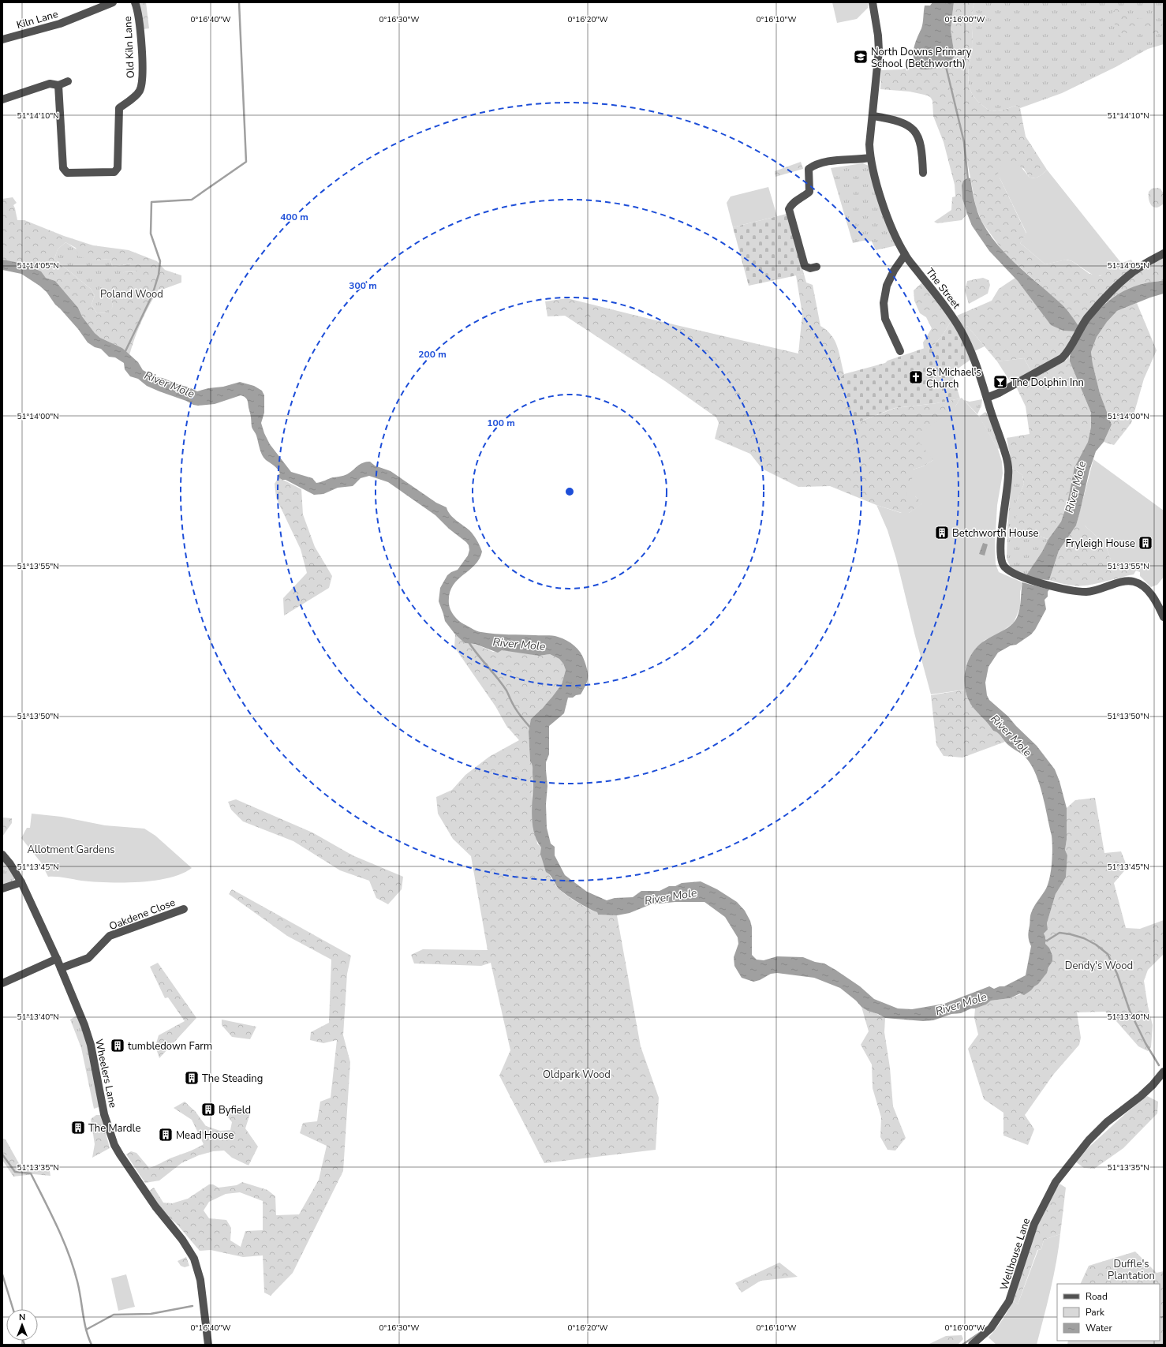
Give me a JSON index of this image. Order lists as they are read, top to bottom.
{
  "streets": {
    "street": [
      "Kiln Lane",
      "Old Kiln Lane",
      "The Street",
      "Oakdene Close",
      "Wheelers Lane",
      "Wellhouse Lane"
    ]
  },
  "crossings": [
    ["Oakdene Close", "Wheelers Lane"]
  ],
  "water": ["River Mole"],
  "parks": [
    "Poland Wood",
    "Allotment Gardens",
    "Dendy's Wood",
    "Oldpark Wood",
    "Duffle's Plantation"
  ],
  "places": {
    "school or university": ["North Downs Primary School (Betchworth)"],
    "church": ["St Michael's Church"],
    "bar": ["The Dolphin Inn"],
    "building": [
      "Betchworth House",
      "Fryleigh House",
      "tumbledown Farm",
      "The Steading",
      "Byfield",
      "The Mardle",
      "Mead House"
    ]
  },
  "legend": ["Road", "Park", "Water"],
  "north": "top",
  "coordinates": [
    "0°16'40\"W",
    "0°16'30\"W",
    "0°16'20\"W",
    "0°16'10\"W",
    "0°16'00\"W",
    "51°14'10\"N",
    "51°14'05\"N",
    "51°14'00\"N",
    "51°13'55\"N",
    "51°13'50\"N",
    "51°13'45\"N",
    "51°13'40\"N",
    "51°13'35\"N"
  ],
  "rings": [
    "400 m",
    "300 m",
    "200 m",
    "100 m"
  ]
}
